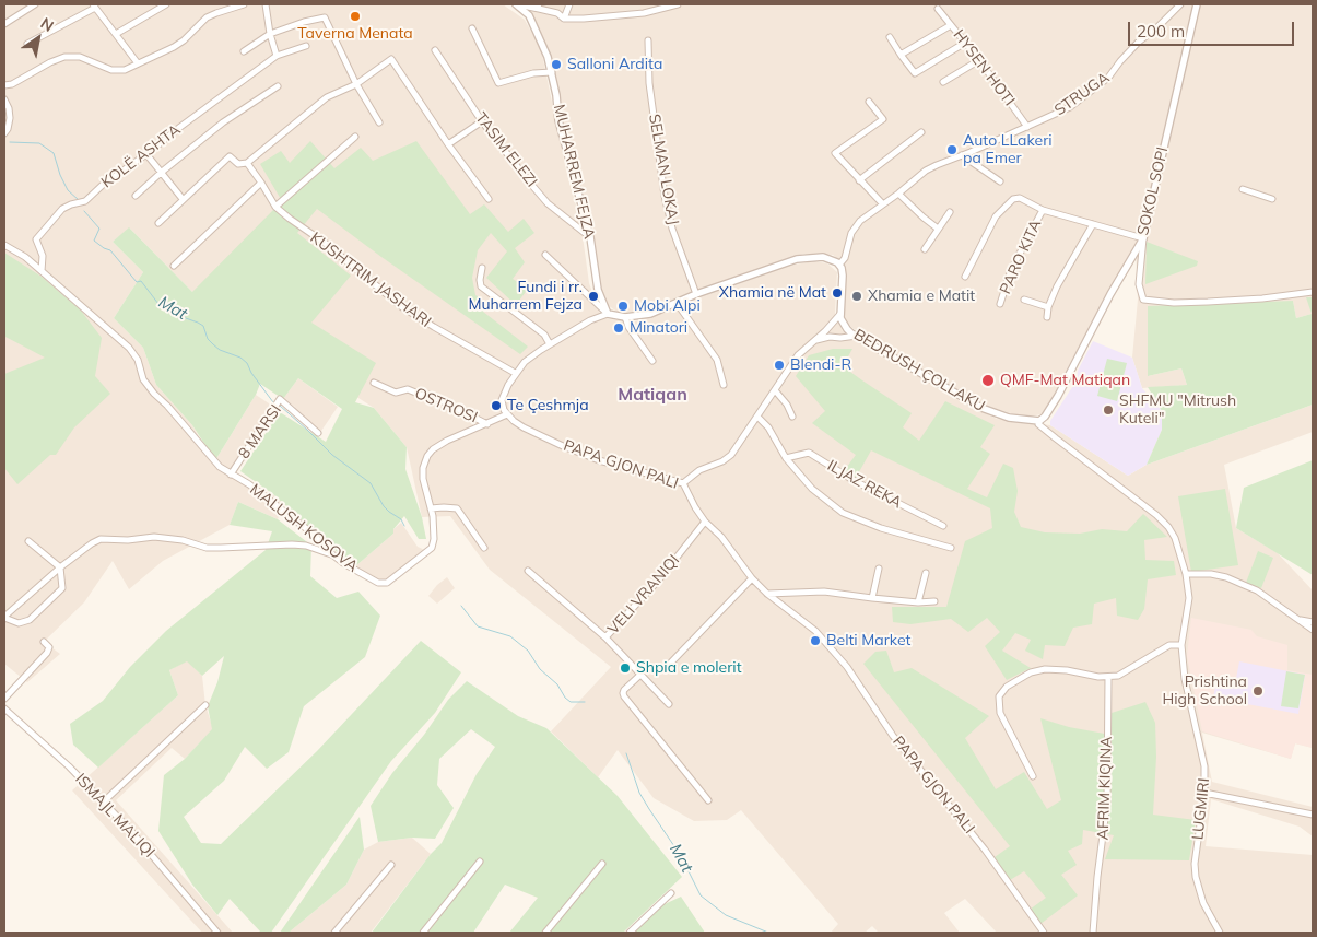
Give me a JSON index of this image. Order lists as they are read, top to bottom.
{
  "streets": {
    "street": [
      "HYSEN HOTI",
      "STRUGA",
      "TASIM ELEZI",
      "KOLË ASHTA",
      "SELMAN LOKAJ",
      "MUHARREM FEJZA",
      "SOKOL SOPI",
      "PARO KITA",
      "KUSHTRIM JASHARI",
      "BEDRUSH ÇOLLAKU",
      "OSTROSI",
      "8 MARSI",
      "PAPA GJON PALI",
      "ILJAZ REKA",
      "MALUSH KOSOVA",
      "VELI VRANIQI",
      "AFRIM KIQINA",
      "LUGMIRI",
      "ISMAJL MALIQI"
    ]
  },
  "crossings": [
    ["HYSEN HOTI", "STRUGA"],
    ["TASIM ELEZI", "MUHARREM FEJZA"],
    ["KOLË ASHTA", "MALUSH KOSOVA"],
    ["SOKOL SOPI", "BEDRUSH ÇOLLAKU"],
    ["SOKOL SOPI", "LUGMIRI"],
    ["BEDRUSH ÇOLLAKU", "LUGMIRI"],
    ["OSTROSI", "MALUSH KOSOVA"],
    ["8 MARSI", "MALUSH KOSOVA"],
    ["PAPA GJON PALI", "VELI VRANIQI"]
  ],
  "districts": ["Matiqan"],
  "water": ["Mat"],
  "places": [
    "Taverna Menata",
    "Salloni Ardita",
    "Auto LLakeri pa Emer",
    "Xhamia në Mat",
    "Fundi i rr. Muharrem Fejza",
    "Xhamia e Matit",
    "Mobi Alpi",
    "Minatori",
    "Blendi-R",
    "QMF-Mat Matiqan",
    "Te Çeshmja",
    "SHFMU \"Mitrush Kuteli\"",
    "Belti Market",
    "Shpia e molerit",
    "Prishtina High School"
  ],
  "scale_bar": "200 m",
  "north": "top right"
}
